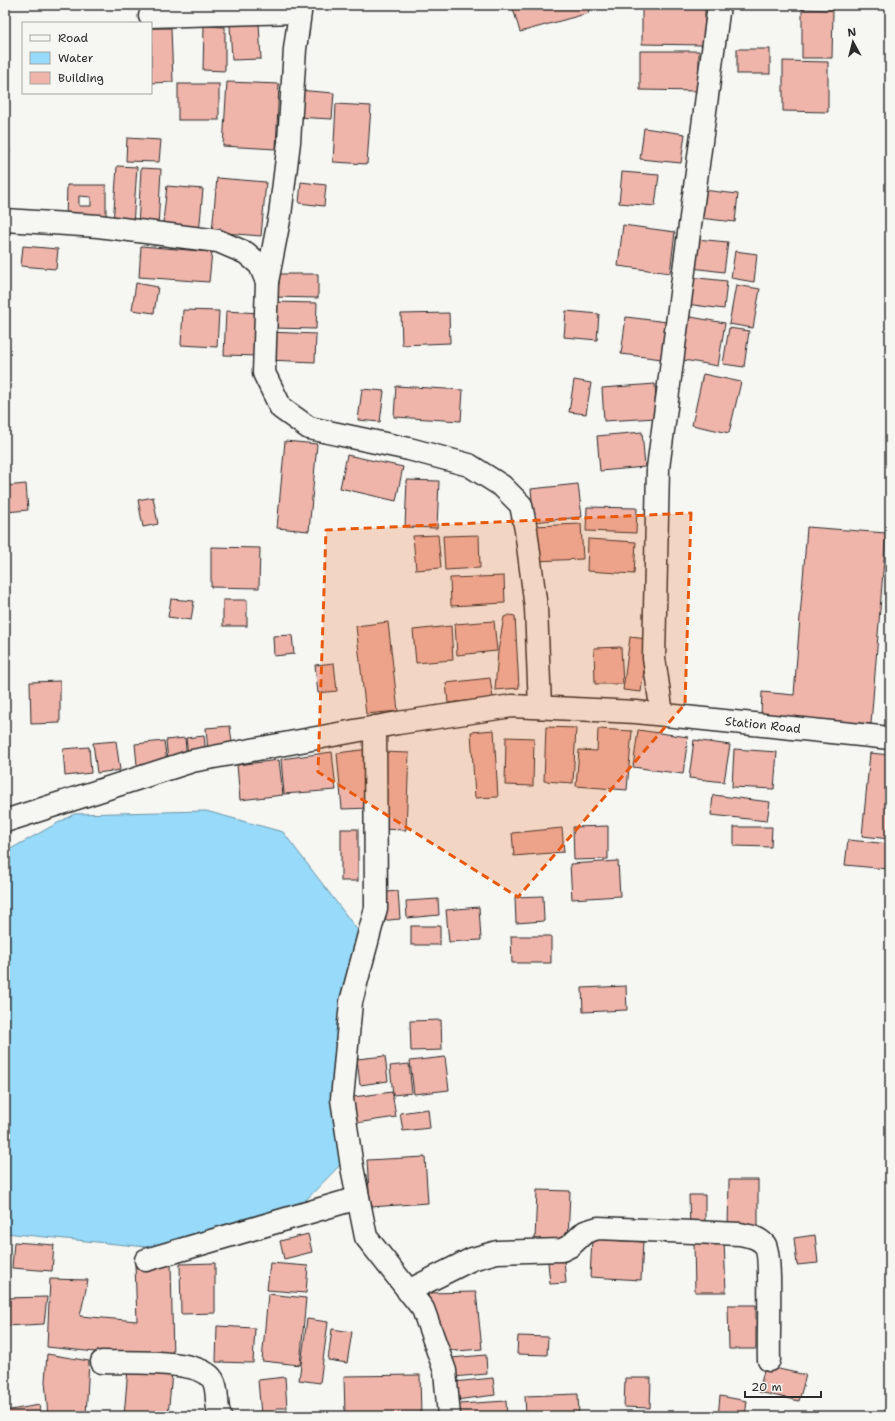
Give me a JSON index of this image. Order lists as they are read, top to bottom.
{
  "streets": {
    "street": ["Station Road"]
  },
  "legend": ["Road", "Water", "Building"],
  "scale_bar": "20 m",
  "north": "top"
}
